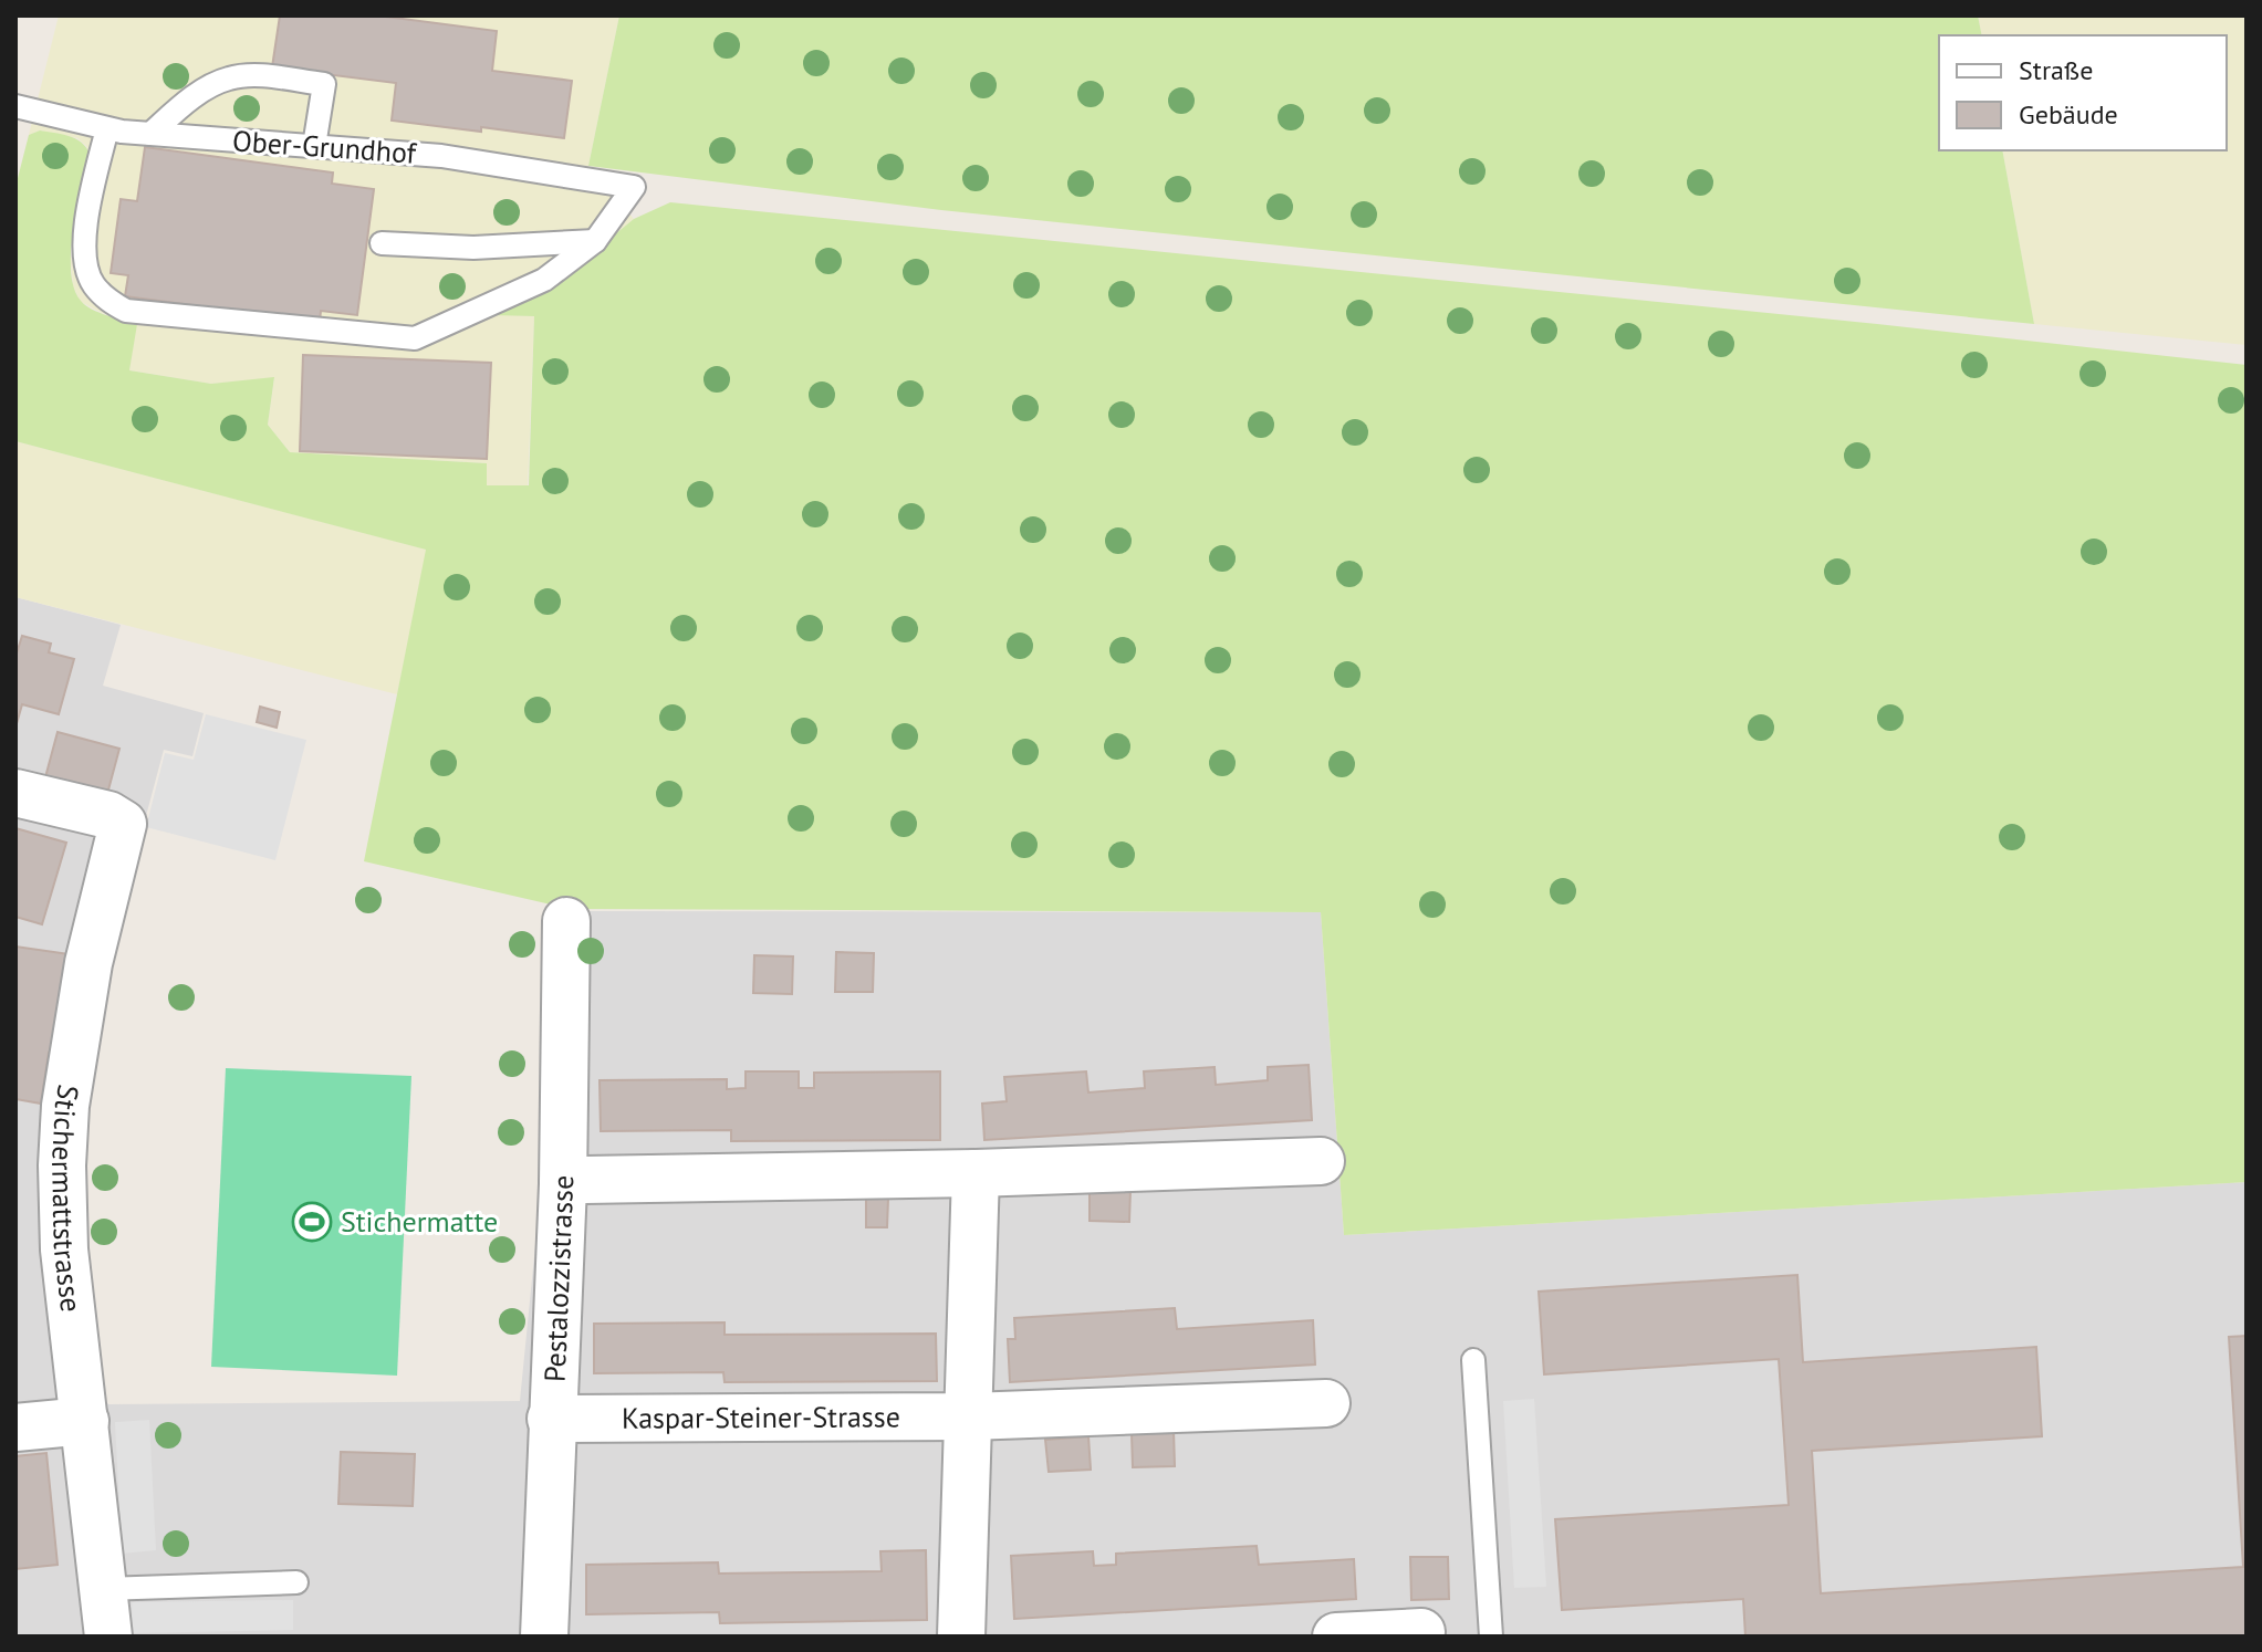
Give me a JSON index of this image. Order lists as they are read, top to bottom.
{
  "streets": {
    "street": ["Stichermattstrasse", "Pestalozzistrasse", "Kaspar-Steiner-Strasse"],
    "lane": ["Ober-Grundhof"]
  },
  "crossings": [
    ["Pestalozzistrasse", "Kaspar-Steiner-Strasse"]
  ],
  "places": {
    "sports": ["Stichermatte"]
  },
  "legend": ["Straße", "Gebäude"]
}
